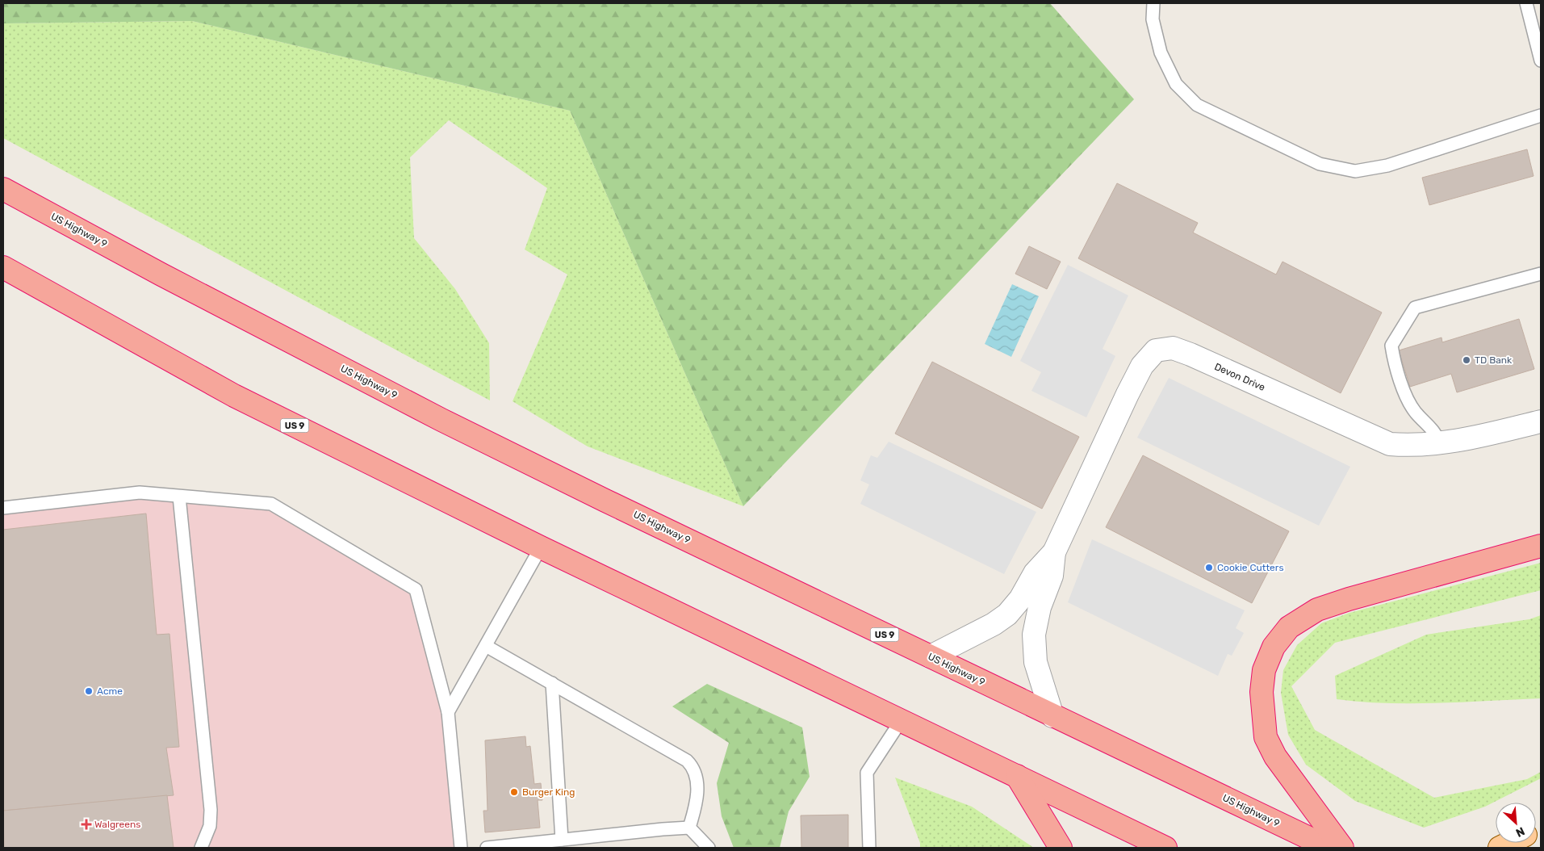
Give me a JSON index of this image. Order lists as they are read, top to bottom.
{
  "streets": {
    "highway": ["US Highway 9", "US 9"],
    "street": ["Devon Drive"]
  },
  "places": {
    "other": [
      "TD Bank",
      "Cookie Cutters",
      "Acme",
      "Burger King"
    ],
    "health": ["Walgreens"]
  },
  "north": "bottom right"
}
